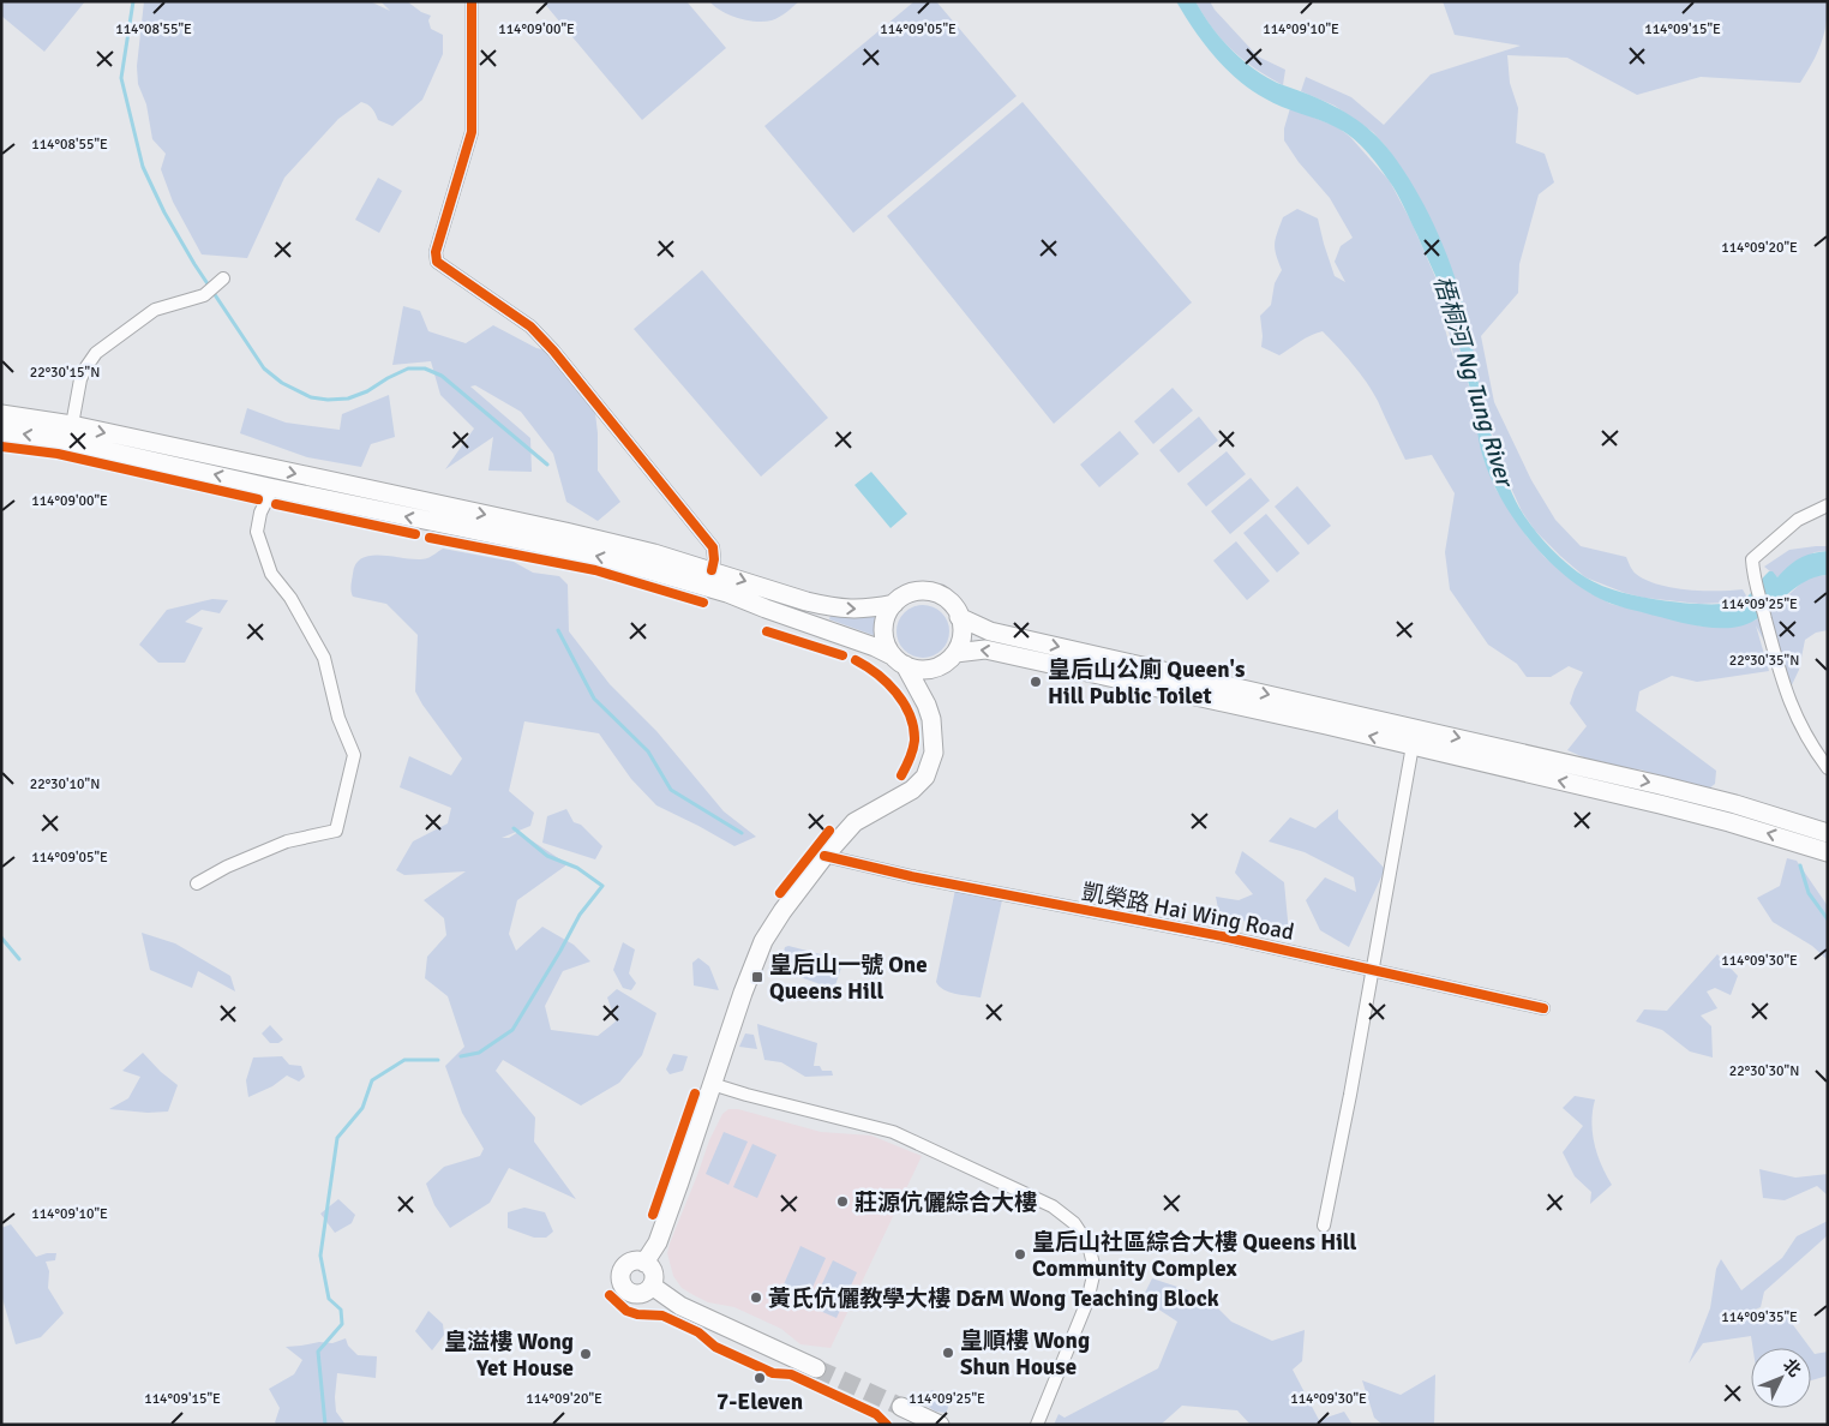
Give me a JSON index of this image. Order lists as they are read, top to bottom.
{
  "streets": {
    "street": ["凱榮路 Hai Wing Road"]
  },
  "water": ["梧桐河 Ng Tung River"],
  "places": {
    "other": [
      "皇后山公廁 Queen's Hill Public Toilet",
      "莊源伉儷綜合大樓",
      "皇后山社區綜合大樓 Queens Hill Community Complex",
      "黃氏伉儷教學大樓 D&M Wong Teaching Block",
      "皇順樓 Wong Shun House",
      "皇溢樓 Wong Yet House",
      "7-Eleven"
    ],
    "transit": ["皇后山一號 One Queens Hill"]
  },
  "north": "top right",
  "coordinates": [
    "114°08'55\"E",
    "114°09'00\"E",
    "114°09'05\"E",
    "114°09'10\"E",
    "114°09'15\"E",
    "114°09'20\"E",
    "22°30'15\"N",
    "114°09'25\"E",
    "22°30'35\"N",
    "22°30'10\"N",
    "114°09'30\"E",
    "22°30'30\"N",
    "114°09'35\"E"
  ]
}
